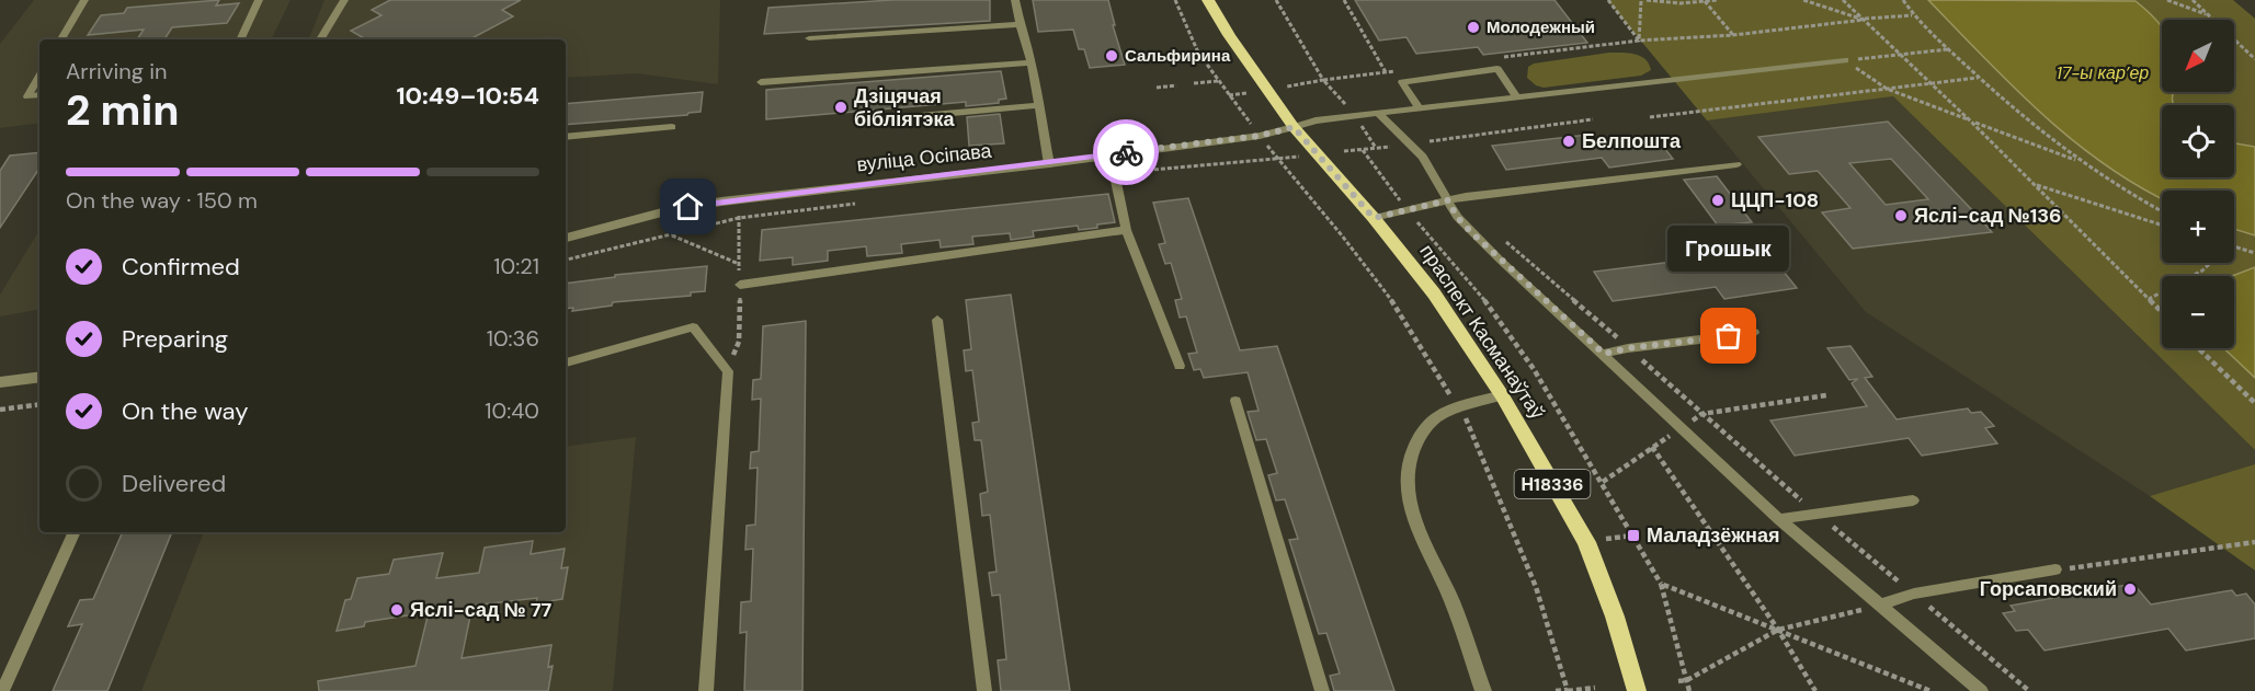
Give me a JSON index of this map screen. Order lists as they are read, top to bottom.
{
  "streets": {
    "main road": ["праспект Касманаўтаў", "Н18336"],
    "street": ["вуліца Осіпава"]
  },
  "crossings": [
    ["вуліца Осіпава", "праспект Касманаўтаў"]
  ],
  "water": ["17-ы кар’ер"],
  "places": {
    "other": [
      "Молодежный",
      "Сальфирина",
      "Дзіцячая бібліятэка",
      "Белпошта",
      "ЦЦП-108",
      "Яслі-сад №136",
      "Грошык",
      "Горсаповский",
      "Яслі-сад № 77"
    ],
    "transit": ["Маладзёжная"]
  },
  "north": "bottom left",
  "page": {
    "map_buttons": ["+", "−"],
    "heading": ["2 min", "Arriving in", "10:49–10:54"],
    "bar": "On the way · 150 m",
    "bubble": "Грошык",
    "list": [
      ["Confirmed", "10:21"],
      ["Preparing", "10:36"],
      ["On the way", "10:40"],
      "Delivered"
    ]
  }
}
